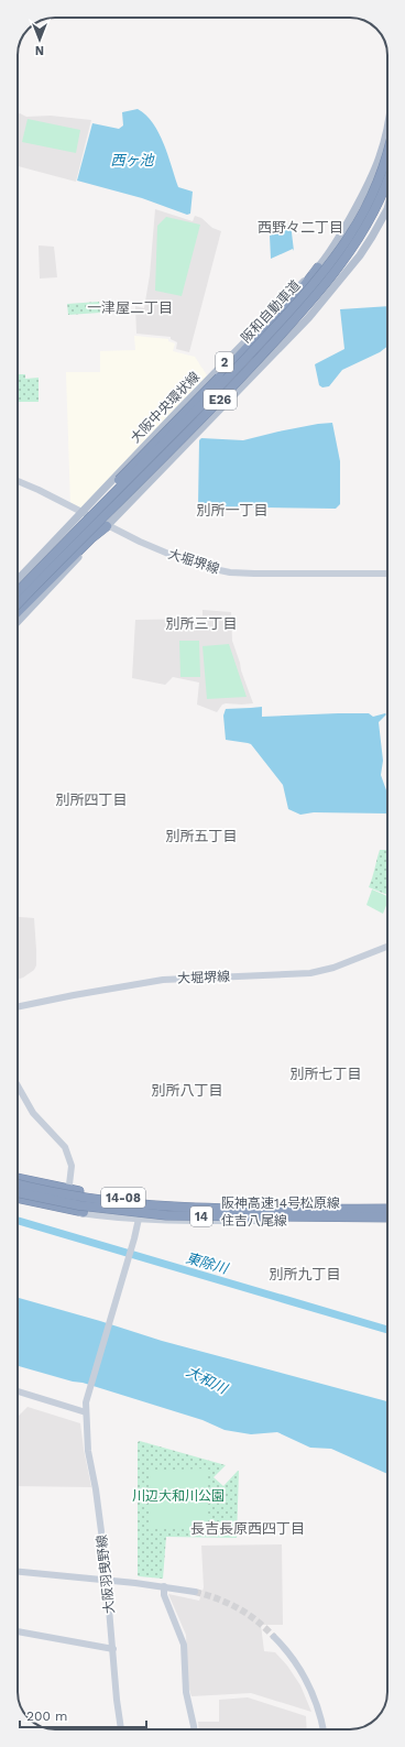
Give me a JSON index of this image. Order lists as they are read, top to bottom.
{
  "streets": {
    "highway": [
      "阪和自動車道",
      "E26",
      "14-08",
      "阪神高速14号松原線",
      "14"
    ],
    "main road": [
      "2",
      "大阪中央環状線",
      "大堀堺線",
      "住吉八尾線",
      "大阪羽曳野線"
    ]
  },
  "crossings": [
    ["2", "大堀堺線"],
    ["大阪中央環状線", "大堀堺線"],
    ["14-08", "阪神高速14号松原線"],
    ["住吉八尾線", "大阪羽曳野線"]
  ],
  "districts": [
    "西野々二丁目",
    "一津屋二丁目",
    "別所一丁目",
    "別所三丁目",
    "別所四丁目",
    "別所五丁目",
    "別所七丁目",
    "別所八丁目",
    "別所九丁目",
    "長吉長原西四丁目"
  ],
  "water": ["西ヶ池", "東除川", "大和川"],
  "parks": ["川辺大和川公園"],
  "scale_bar": "200 m",
  "north": "bottom"
}
